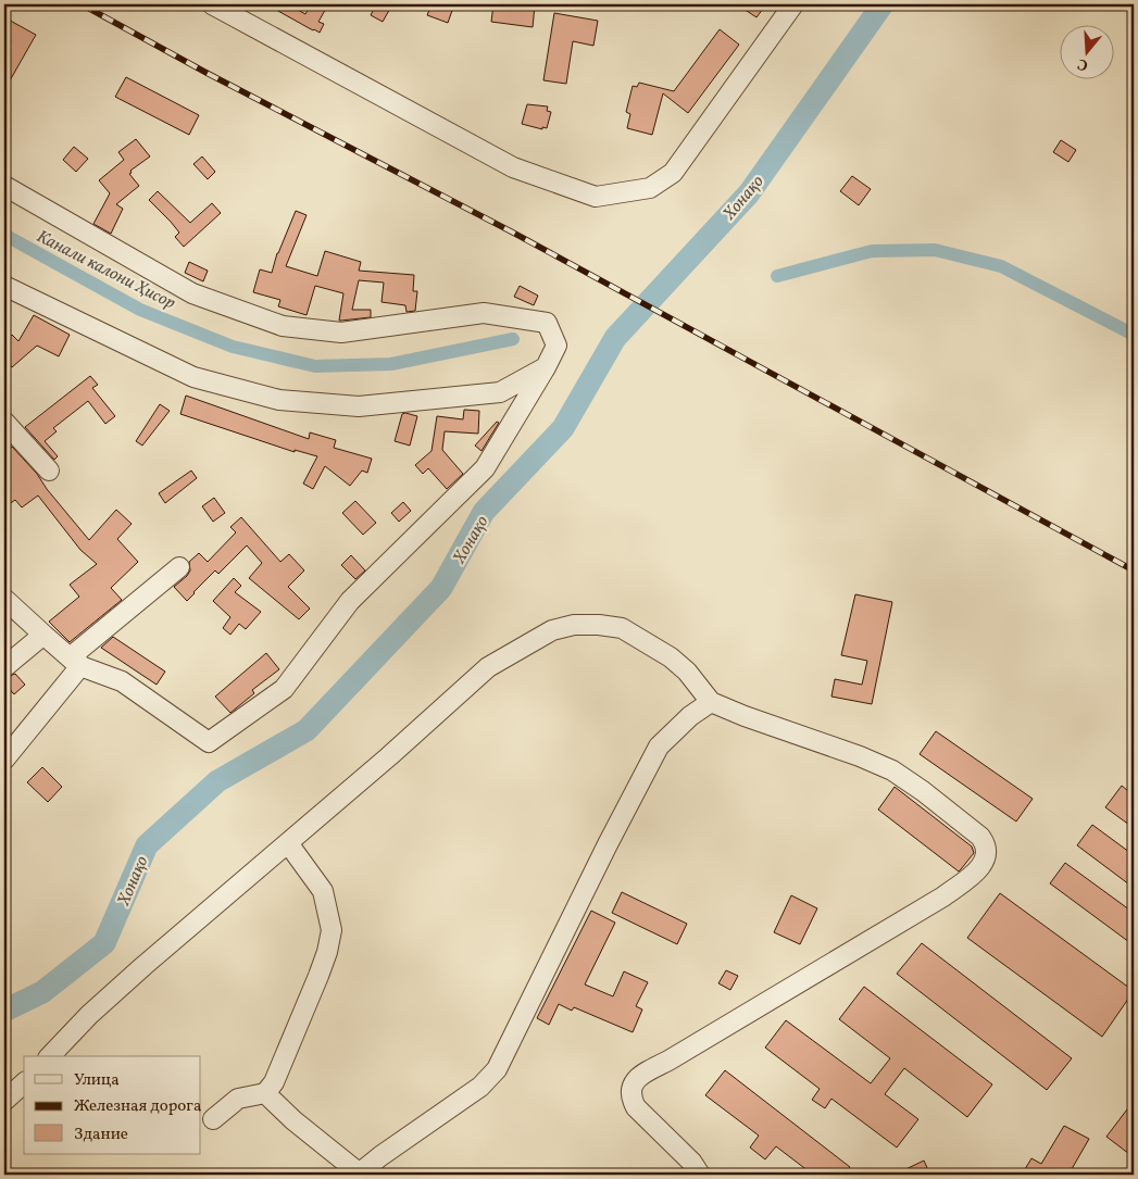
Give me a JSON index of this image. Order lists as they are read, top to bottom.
{
  "water": ["Хонақо", "Канали калони Ҳисор"],
  "legend": ["Улица", "Железная дорога", "Здание"],
  "north": "bottom"
}
